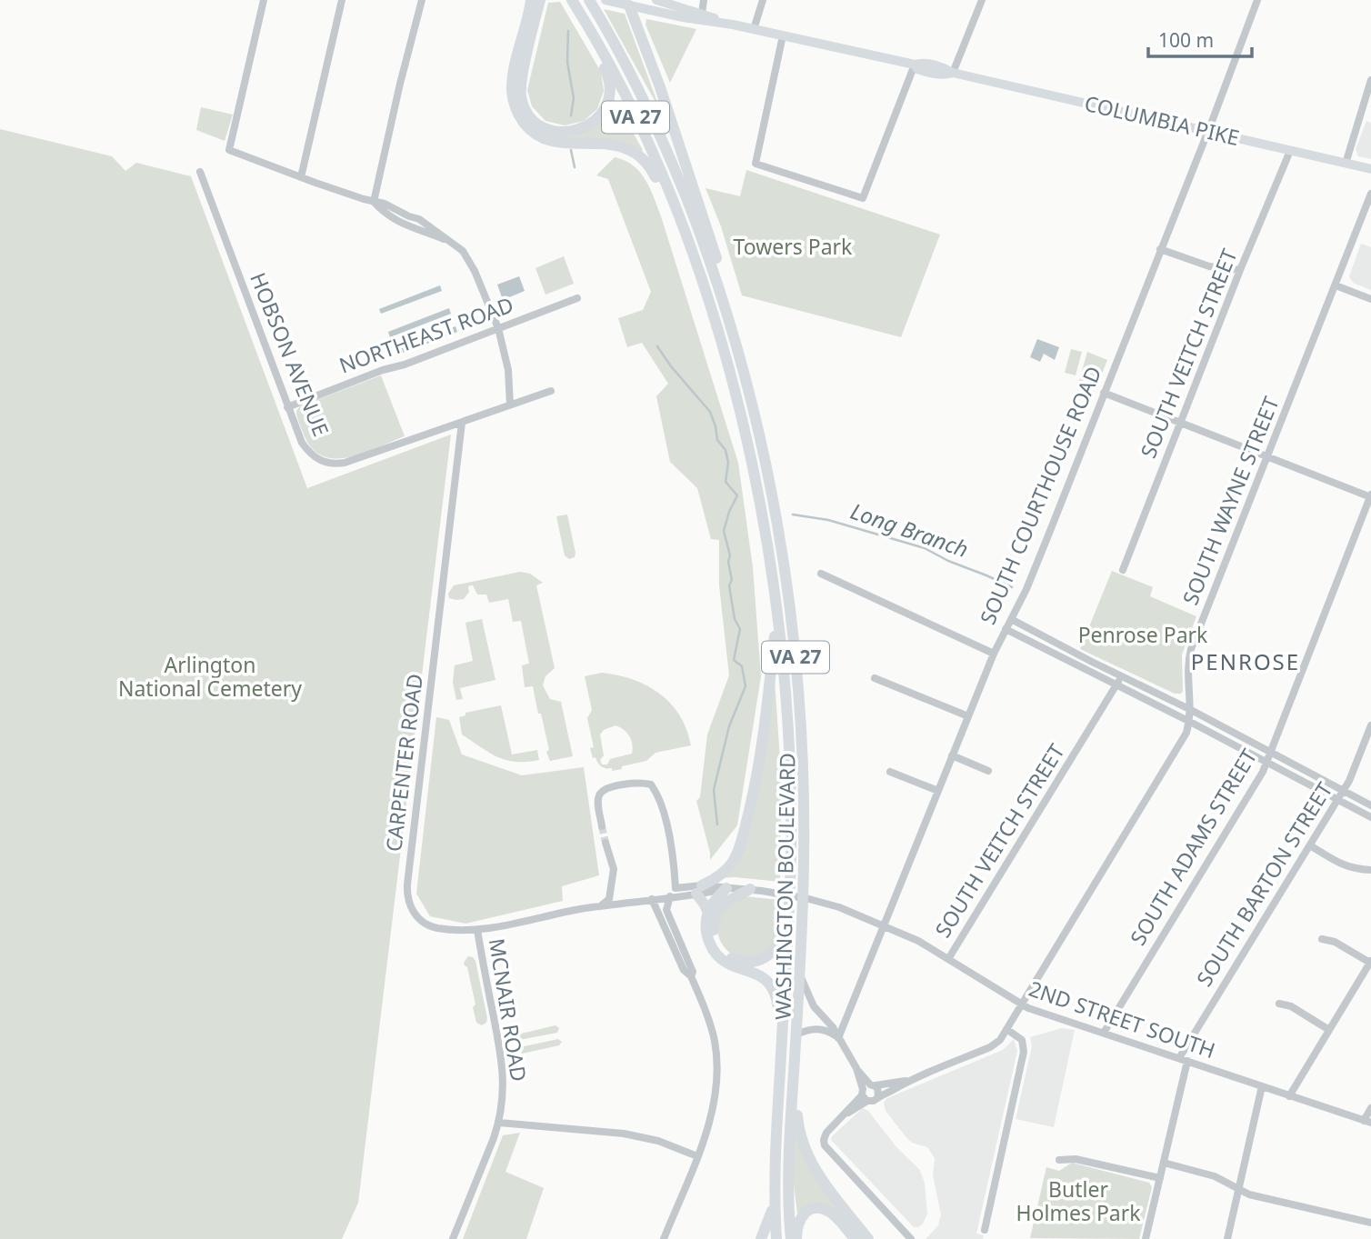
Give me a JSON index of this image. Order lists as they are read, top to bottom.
{
  "streets": {
    "highway": ["VA 27", "WASHINGTON BOULEVARD"],
    "main road": ["COLUMBIA PIKE"],
    "street": [
      "NORTHEAST ROAD",
      "SOUTH VEITCH STREET",
      "HOBSON AVENUE",
      "SOUTH COURTHOUSE ROAD",
      "SOUTH WAYNE STREET",
      "CARPENTER ROAD",
      "SOUTH ADAMS STREET",
      "SOUTH BARTON STREET",
      "MCNAIR ROAD",
      "2ND STREET SOUTH"
    ]
  },
  "crossings": [
    ["COLUMBIA PIKE", "SOUTH VEITCH STREET"],
    ["COLUMBIA PIKE", "SOUTH COURTHOUSE ROAD"],
    ["NORTHEAST ROAD", "HOBSON AVENUE"],
    ["SOUTH VEITCH STREET", "2ND STREET SOUTH"],
    ["HOBSON AVENUE", "CARPENTER ROAD"],
    ["SOUTH COURTHOUSE ROAD", "2ND STREET SOUTH"],
    ["SOUTH WAYNE STREET", "2ND STREET SOUTH"],
    ["CARPENTER ROAD", "MCNAIR ROAD"],
    ["CARPENTER ROAD", "2ND STREET SOUTH"],
    ["SOUTH ADAMS STREET", "2ND STREET SOUTH"],
    ["SOUTH BARTON STREET", "2ND STREET SOUTH"]
  ],
  "districts": ["PENROSE"],
  "water": ["Long Branch"],
  "parks": [
    "Towers Park",
    "Penrose Park",
    "Arlington National Cemetery",
    "Butler Holmes Park"
  ],
  "scale_bar": "100 m"
}
